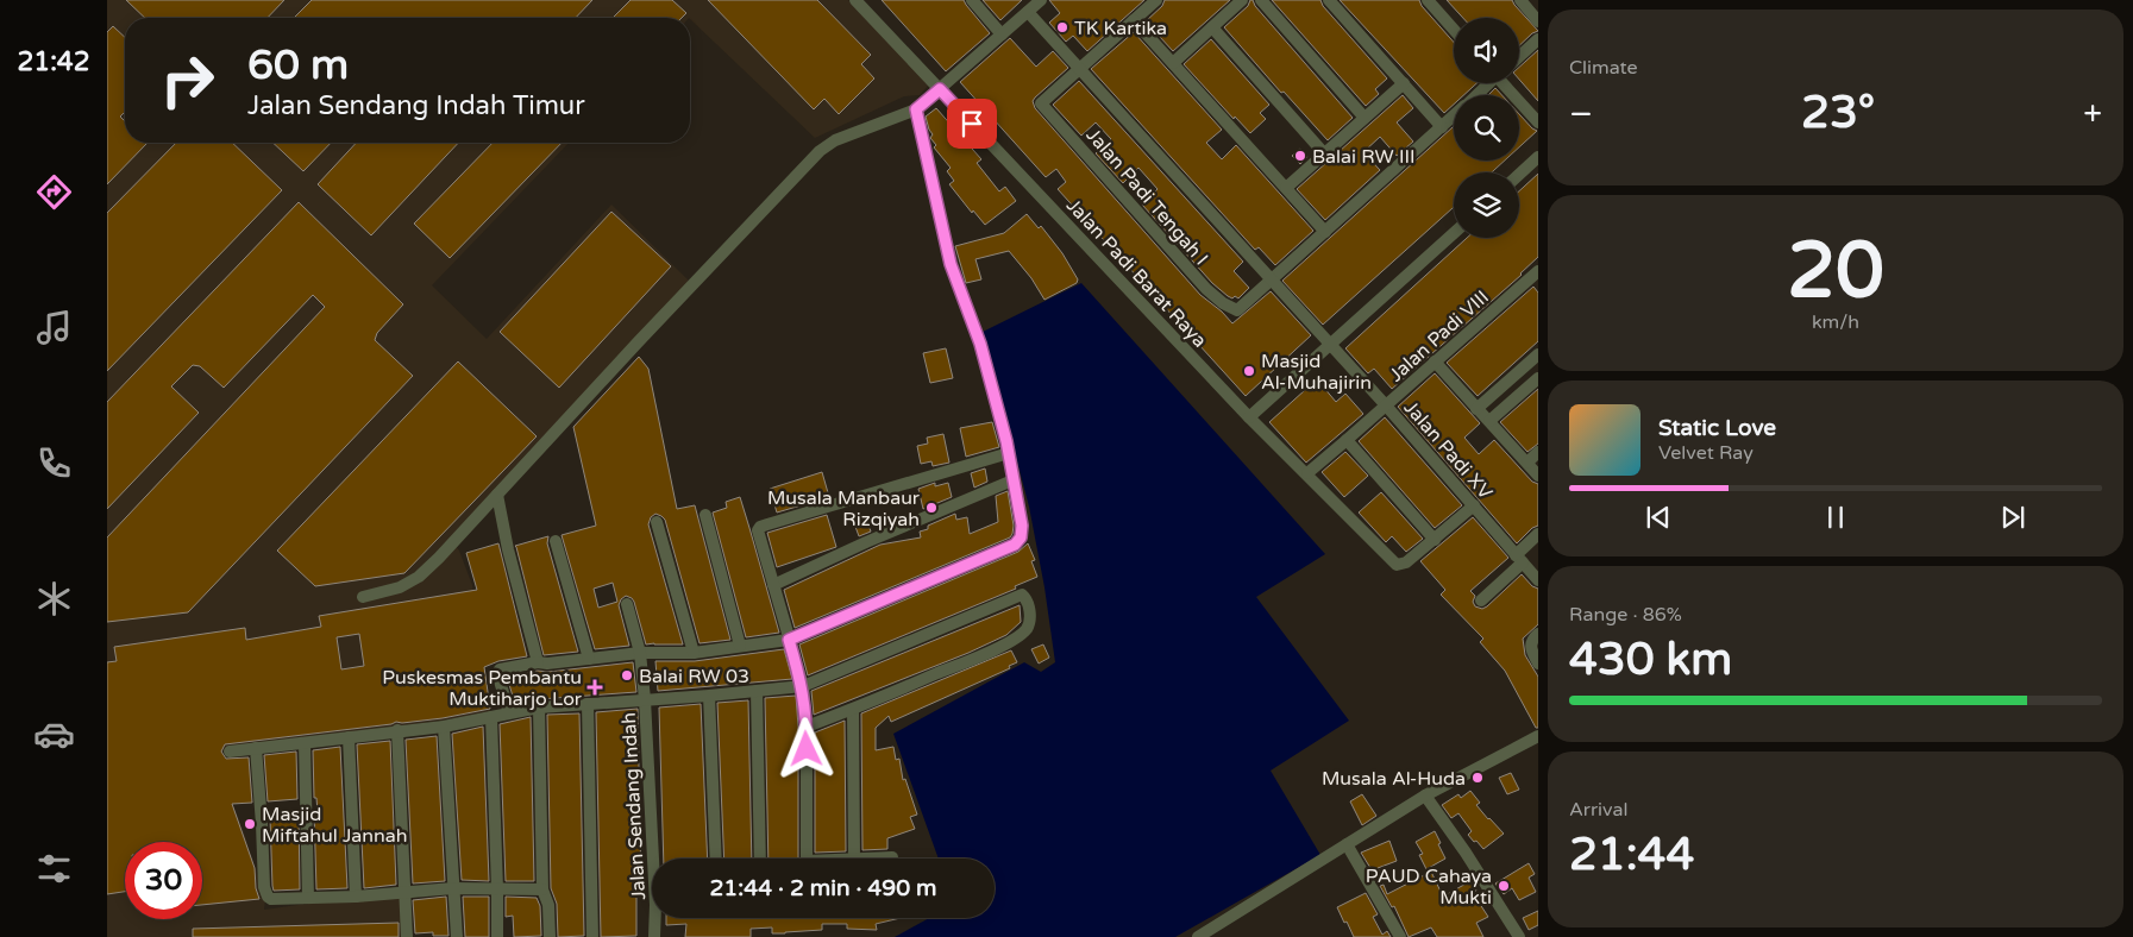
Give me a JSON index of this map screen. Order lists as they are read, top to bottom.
{
  "streets": {
    "street": [
      "Jalan Padi Tengah I",
      "Jalan Padi Barat Raya",
      "Jalan Padi VIII",
      "Jalan Padi XV",
      "Jalan Sendang Indah"
    ]
  },
  "crossings": [
    ["Jalan Padi Tengah I", "Jalan Padi XV"],
    ["Jalan Padi Barat Raya", "Jalan Padi VIII"],
    ["Jalan Padi VIII", "Jalan Padi XV"]
  ],
  "places": {
    "other": [
      "TK Kartika",
      "Balai RW III",
      "Masjid Al-Muhajirin",
      "Musala Manbaur Rizqiyah",
      "Balai RW 03",
      "Musala Al-Huda",
      "Masjid Miftahul Jannah",
      "PAUD Cahaya Mukti"
    ],
    "health": ["Puskesmas Pembantu Muktiharjo Lor"]
  },
  "page": {
    "tabs": "21:42",
    "tile": [
      "Climate",
      ["20", "km/h"],
      ["Range · 86%", "430 km"],
      ["Arrival", "21:44"]
    ],
    "turn": ["60 m", "Jalan Sendang Indah Timur"],
    "heat": ["−", "23°", "+"],
    "song": ["Static Love", "Velvet Ray"],
    "limit": "30",
    "trip": "21:44 · 2 min · 490 m"
  }
}
